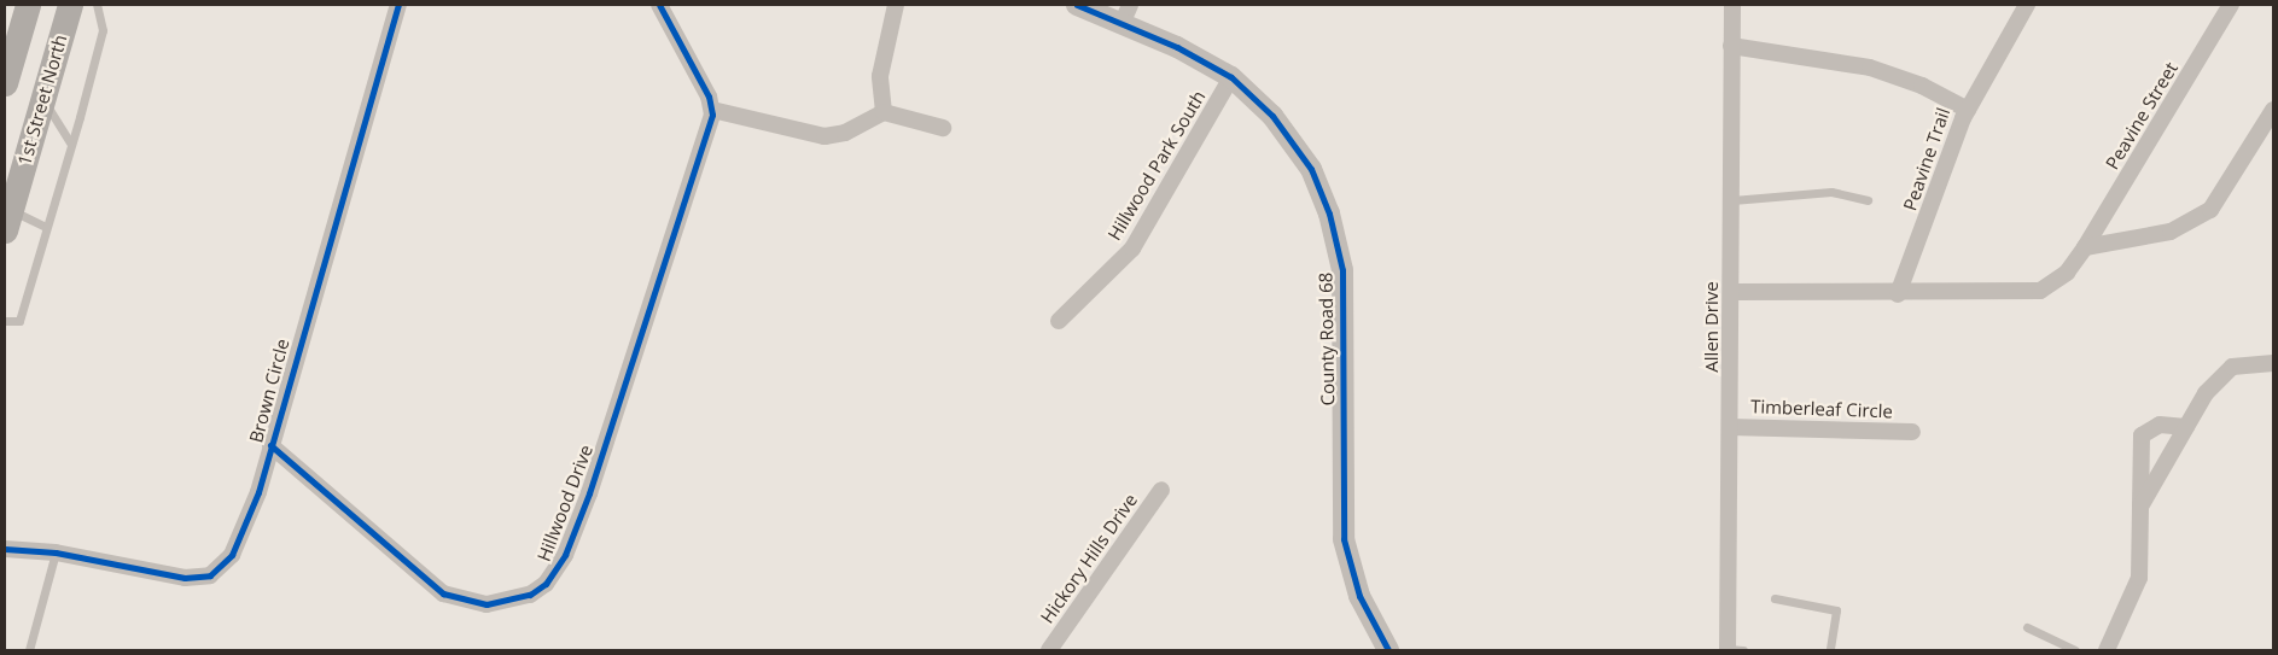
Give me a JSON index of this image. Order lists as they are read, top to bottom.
{
  "streets": {
    "main road": ["1st Street North"],
    "street": [
      "Peavine Street",
      "Peavine Trail",
      "Hillwood Park South",
      "Allen Drive",
      "County Road 68",
      "Brown Circle",
      "Timberleaf Circle",
      "Hillwood Drive",
      "Hickory Hills Drive"
    ]
  },
  "crossings": [
    ["Peavine Street", "Peavine Trail"],
    ["Peavine Trail", "Allen Drive"],
    ["Hillwood Park South", "County Road 68"],
    ["Allen Drive", "Timberleaf Circle"],
    ["Brown Circle", "Hillwood Drive"]
  ]
}
